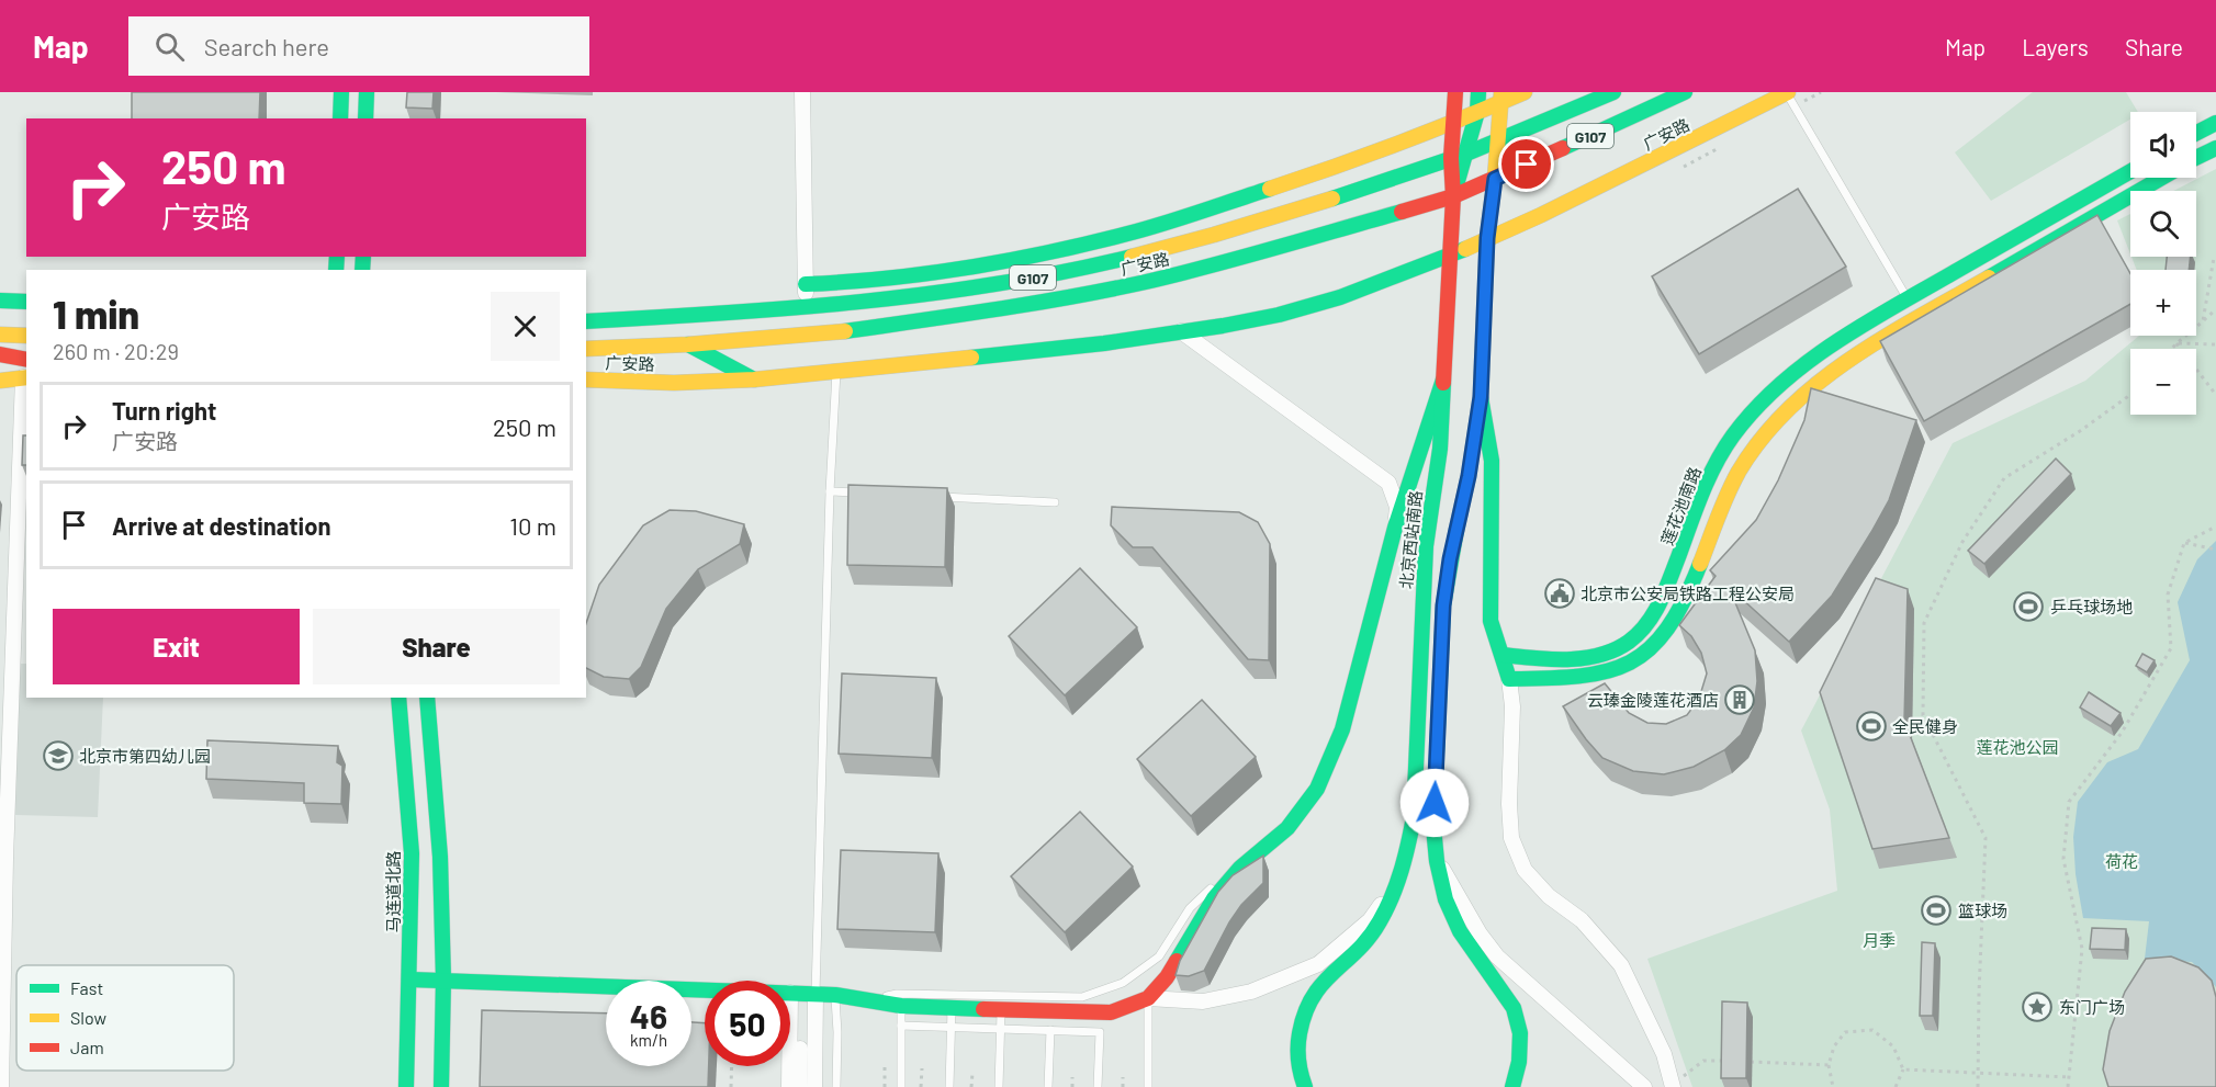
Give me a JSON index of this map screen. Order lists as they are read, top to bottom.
{
  "streets": {
    "main road": [
      "广安路",
      "G107",
      "莲花池南路",
      "北京西站南路",
      "马连道北路"
    ]
  },
  "crossings": [
    ["广安路", "北京西站南路"]
  ],
  "parks": ["莲花池公园", "荷花", "月季"],
  "places": {
    "public building": ["北京市公安局铁路工程公安局"],
    "sports": ["乒乓球场地", "全民健身", "篮球场"],
    "building": ["云瑧金陵莲花酒店"],
    "school or university": ["北京市第四幼儿园"],
    "place": ["东门广场"]
  },
  "legend": ["Fast", "Slow", "Jam"],
  "page": {
    "header": "Map",
    "search": "Search here",
    "nav": ["Map", "Layers", "Share"],
    "map_buttons": ["+", "−"],
    "turn": ["250 m", "广安路"],
    "heading": ["1 min", "260 m · 20:29"],
    "list": [
      {
        "name": "Turn right",
        "note": "广安路",
        "value": "250 m"
      },
      {
        "name": "Arrive at destination",
        "value": "10 m"
      }
    ],
    "buttons": ["Exit", "Share"],
    "speed": "46 km/h",
    "limit": "50"
  }
}
